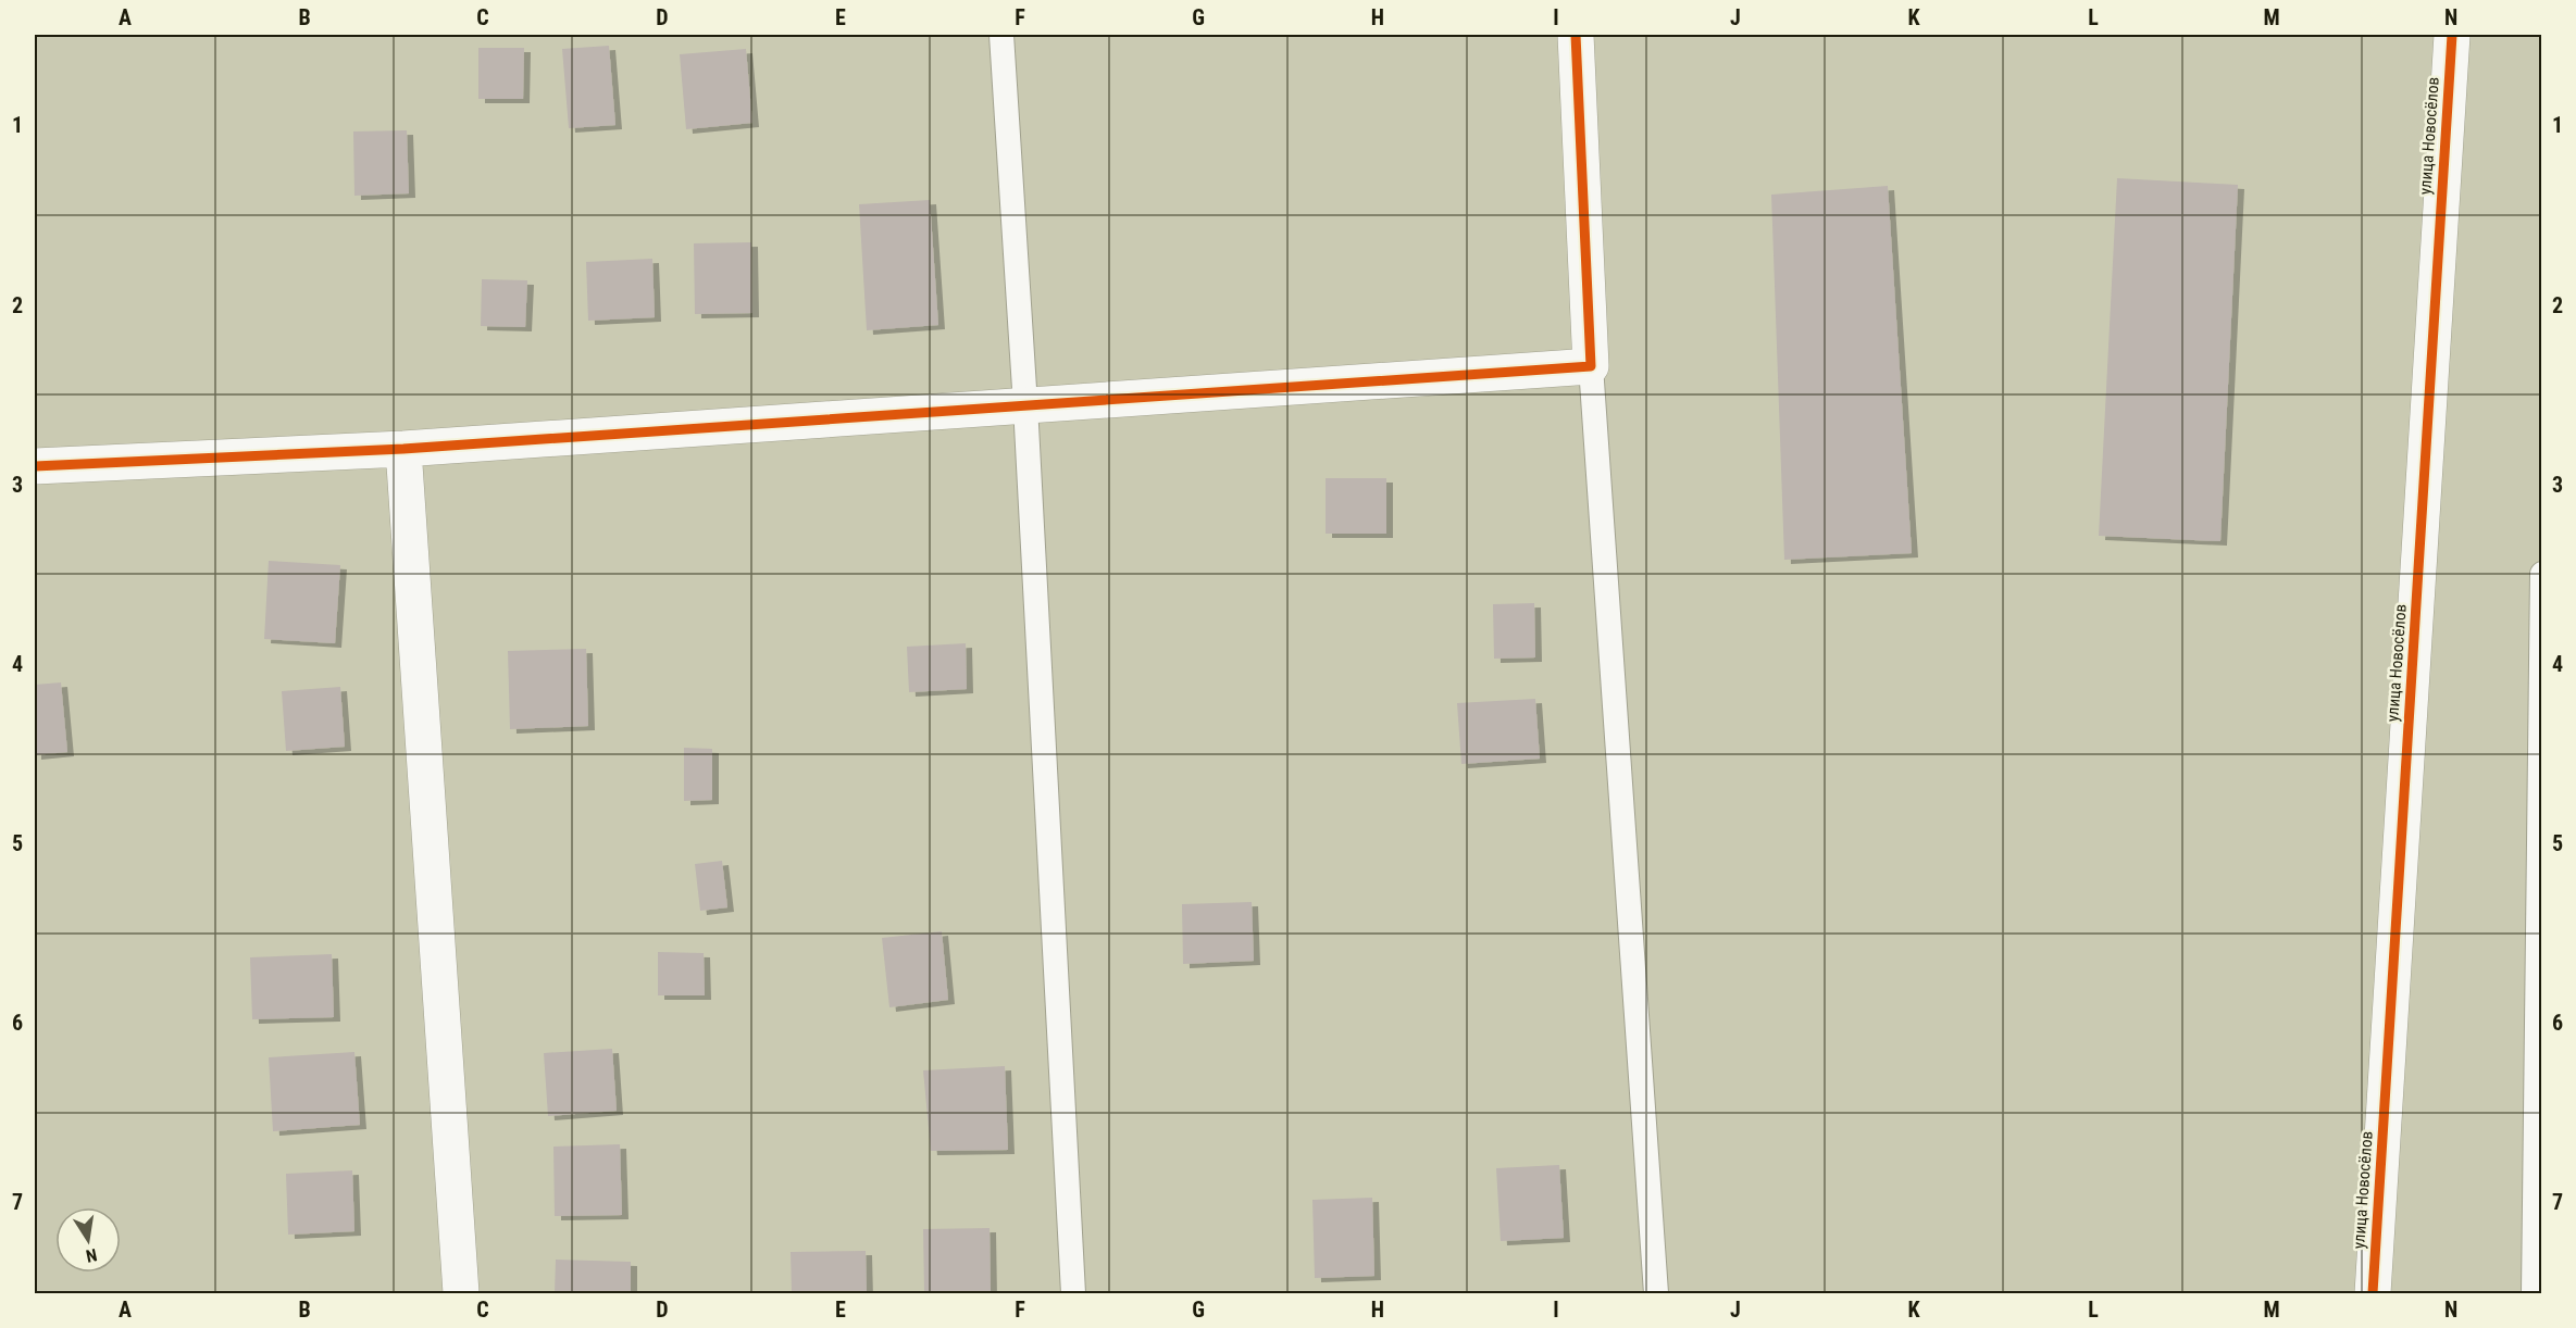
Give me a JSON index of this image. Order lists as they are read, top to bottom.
{
  "streets": {
    "street": ["улица Новосёлов"]
  },
  "north": "bottom",
  "grid": {
    "columns": [
      "A",
      "B",
      "C",
      "D",
      "E",
      "F",
      "G",
      "H",
      "I",
      "J",
      "K",
      "L",
      "M",
      "N"
    ],
    "rows": [
      "1",
      "2",
      "3",
      "4",
      "5",
      "6",
      "7"
    ]
  }
}
